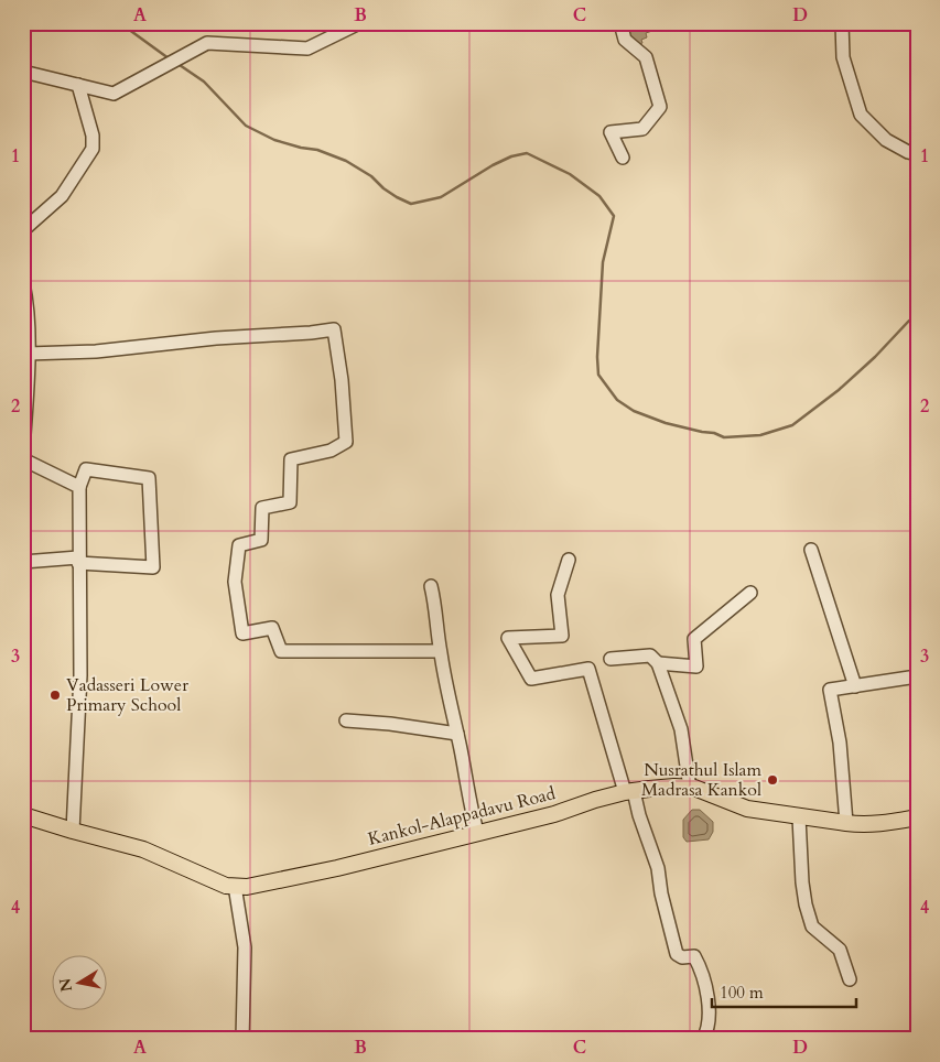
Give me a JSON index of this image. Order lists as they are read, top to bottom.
{
  "streets": {
    "main road": ["Kankol-Alappadavu Road"]
  },
  "places": ["Vadasseri Lower Primary School", "Nusrathul Islam Madrasa Kankol"],
  "scale_bar": "100 m",
  "north": "left",
  "grid": {
    "columns": [
      "A",
      "B",
      "C",
      "D"
    ],
    "rows": [
      "1",
      "2",
      "3",
      "4"
    ]
  }
}
